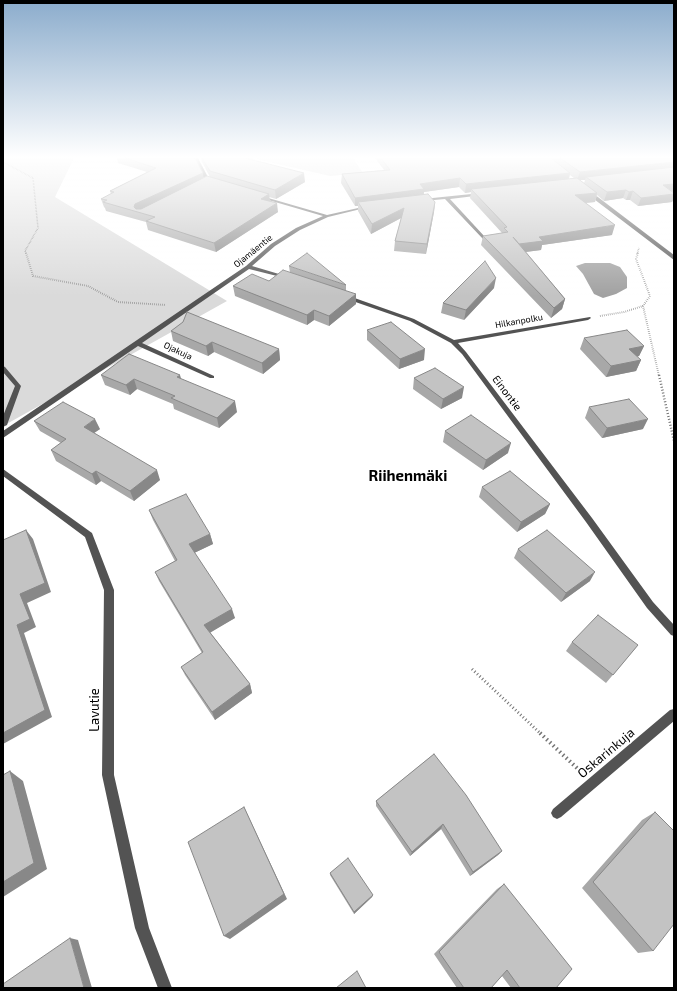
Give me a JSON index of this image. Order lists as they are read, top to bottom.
{
  "streets": {
    "street": [
      "Ojamäentie",
      "Hilkanpolku",
      "Ojakuja",
      "Einontie",
      "Lavutie",
      "Oskarinkuja"
    ]
  },
  "crossings": [
    ["Ojamäentie", "Ojakuja"],
    ["Hilkanpolku", "Einontie"]
  ],
  "districts": ["Riihenmäki"]
}
